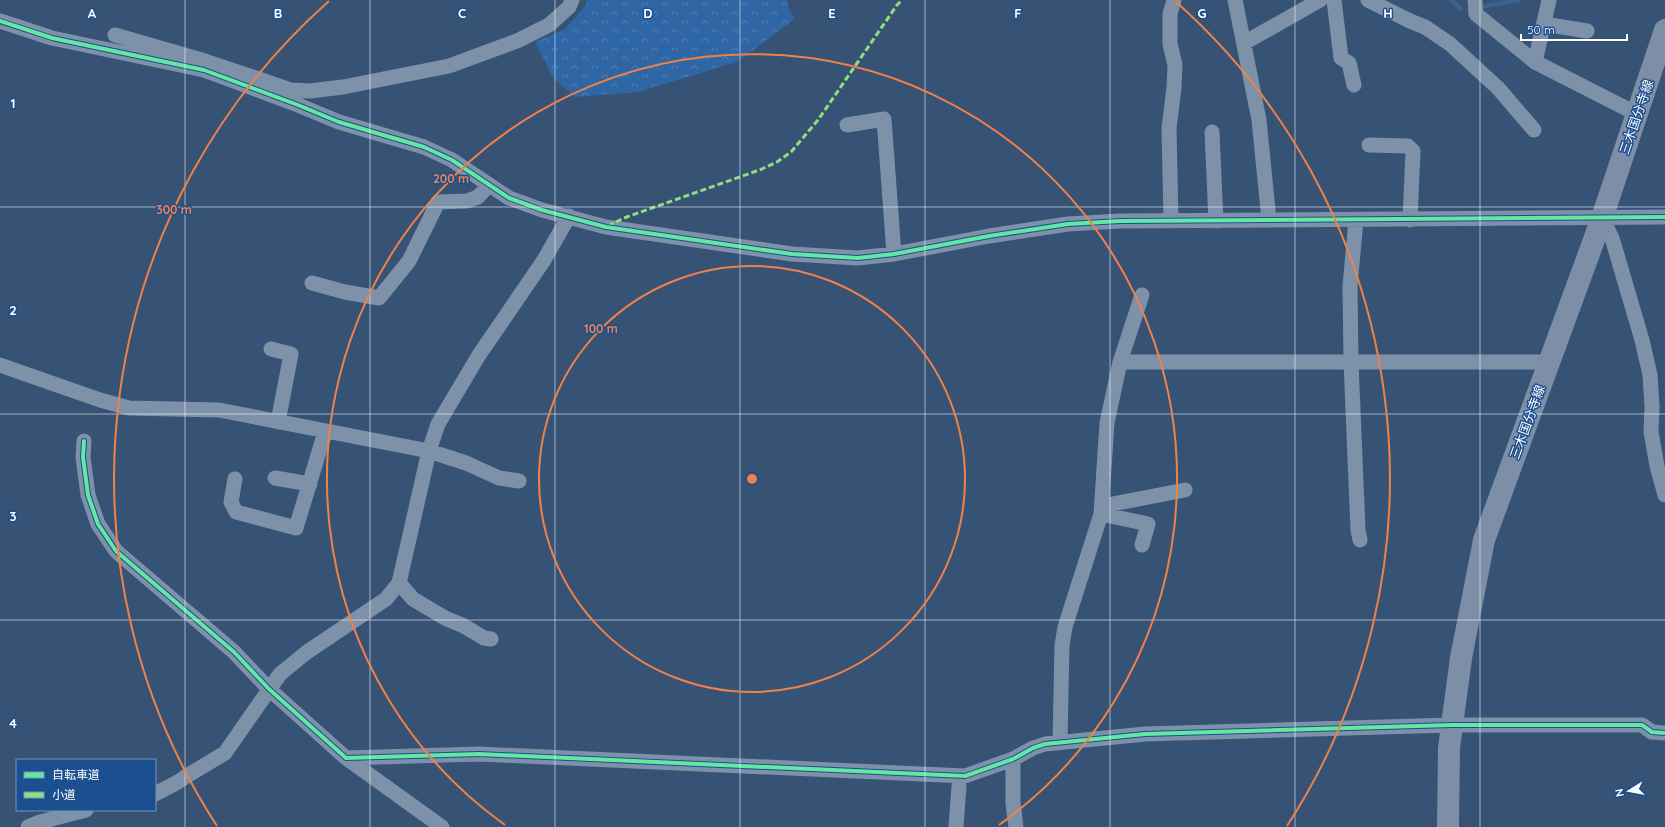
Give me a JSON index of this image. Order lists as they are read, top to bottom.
{
  "streets": {
    "main road": ["三木国分寺線"]
  },
  "legend": ["自転車道", "小道"],
  "scale_bar": "50 m",
  "north": "left",
  "grid": {
    "columns": [
      "A",
      "B",
      "C",
      "D",
      "E",
      "F",
      "G",
      "H"
    ],
    "rows": [
      "1",
      "2",
      "3",
      "4"
    ]
  },
  "rings": ["200 m", "300 m", "100 m"]
}
